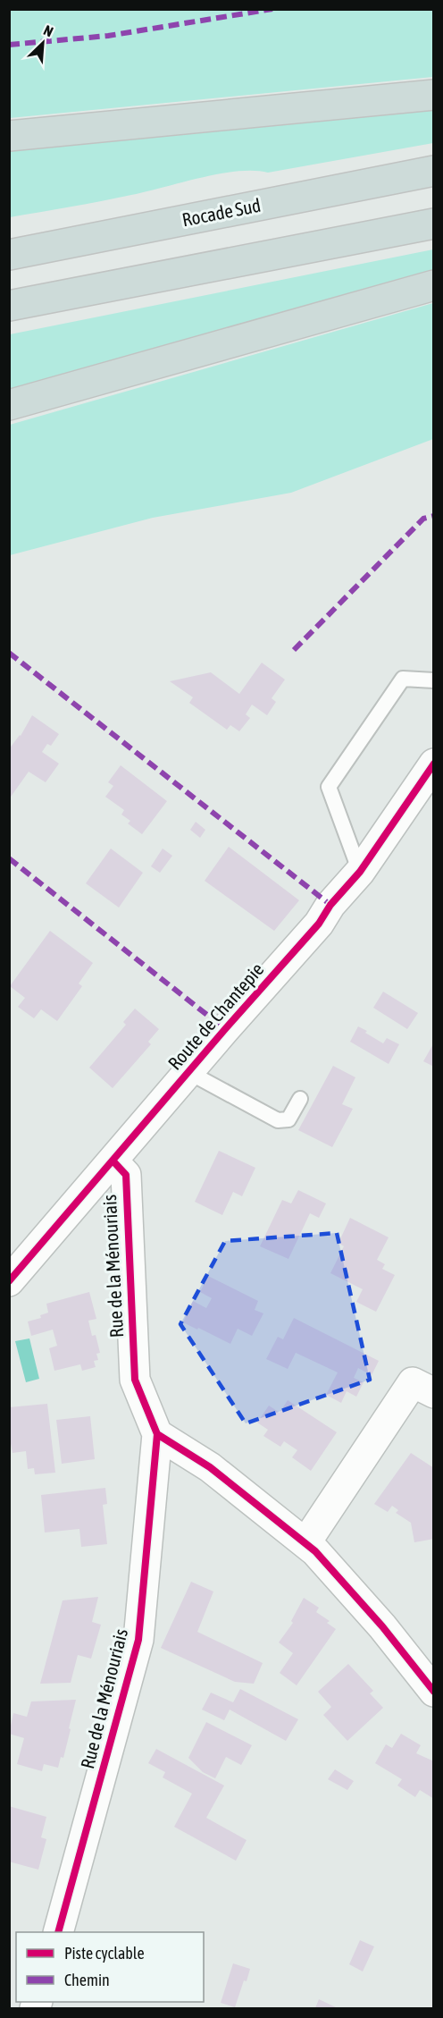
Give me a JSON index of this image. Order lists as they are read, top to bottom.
{
  "streets": {
    "highway": ["Rocade Sud"],
    "street": ["Route de Chantepie", "Rue de la Ménouriais"]
  },
  "crossings": [
    ["Route de Chantepie", "Rue de la Ménouriais"]
  ],
  "legend": ["Piste cyclable", "Chemin"],
  "north": "top right"
}
